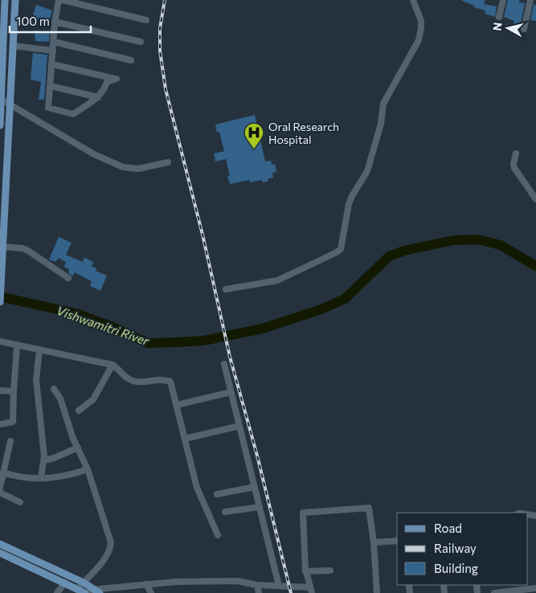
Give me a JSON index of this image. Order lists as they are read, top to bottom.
{
  "water": ["Vishwamitri River"],
  "places": {
    "hospital": ["Oral Research Hospital"]
  },
  "legend": ["Road", "Railway", "Building"],
  "scale_bar": "100 m",
  "north": "left"
}
